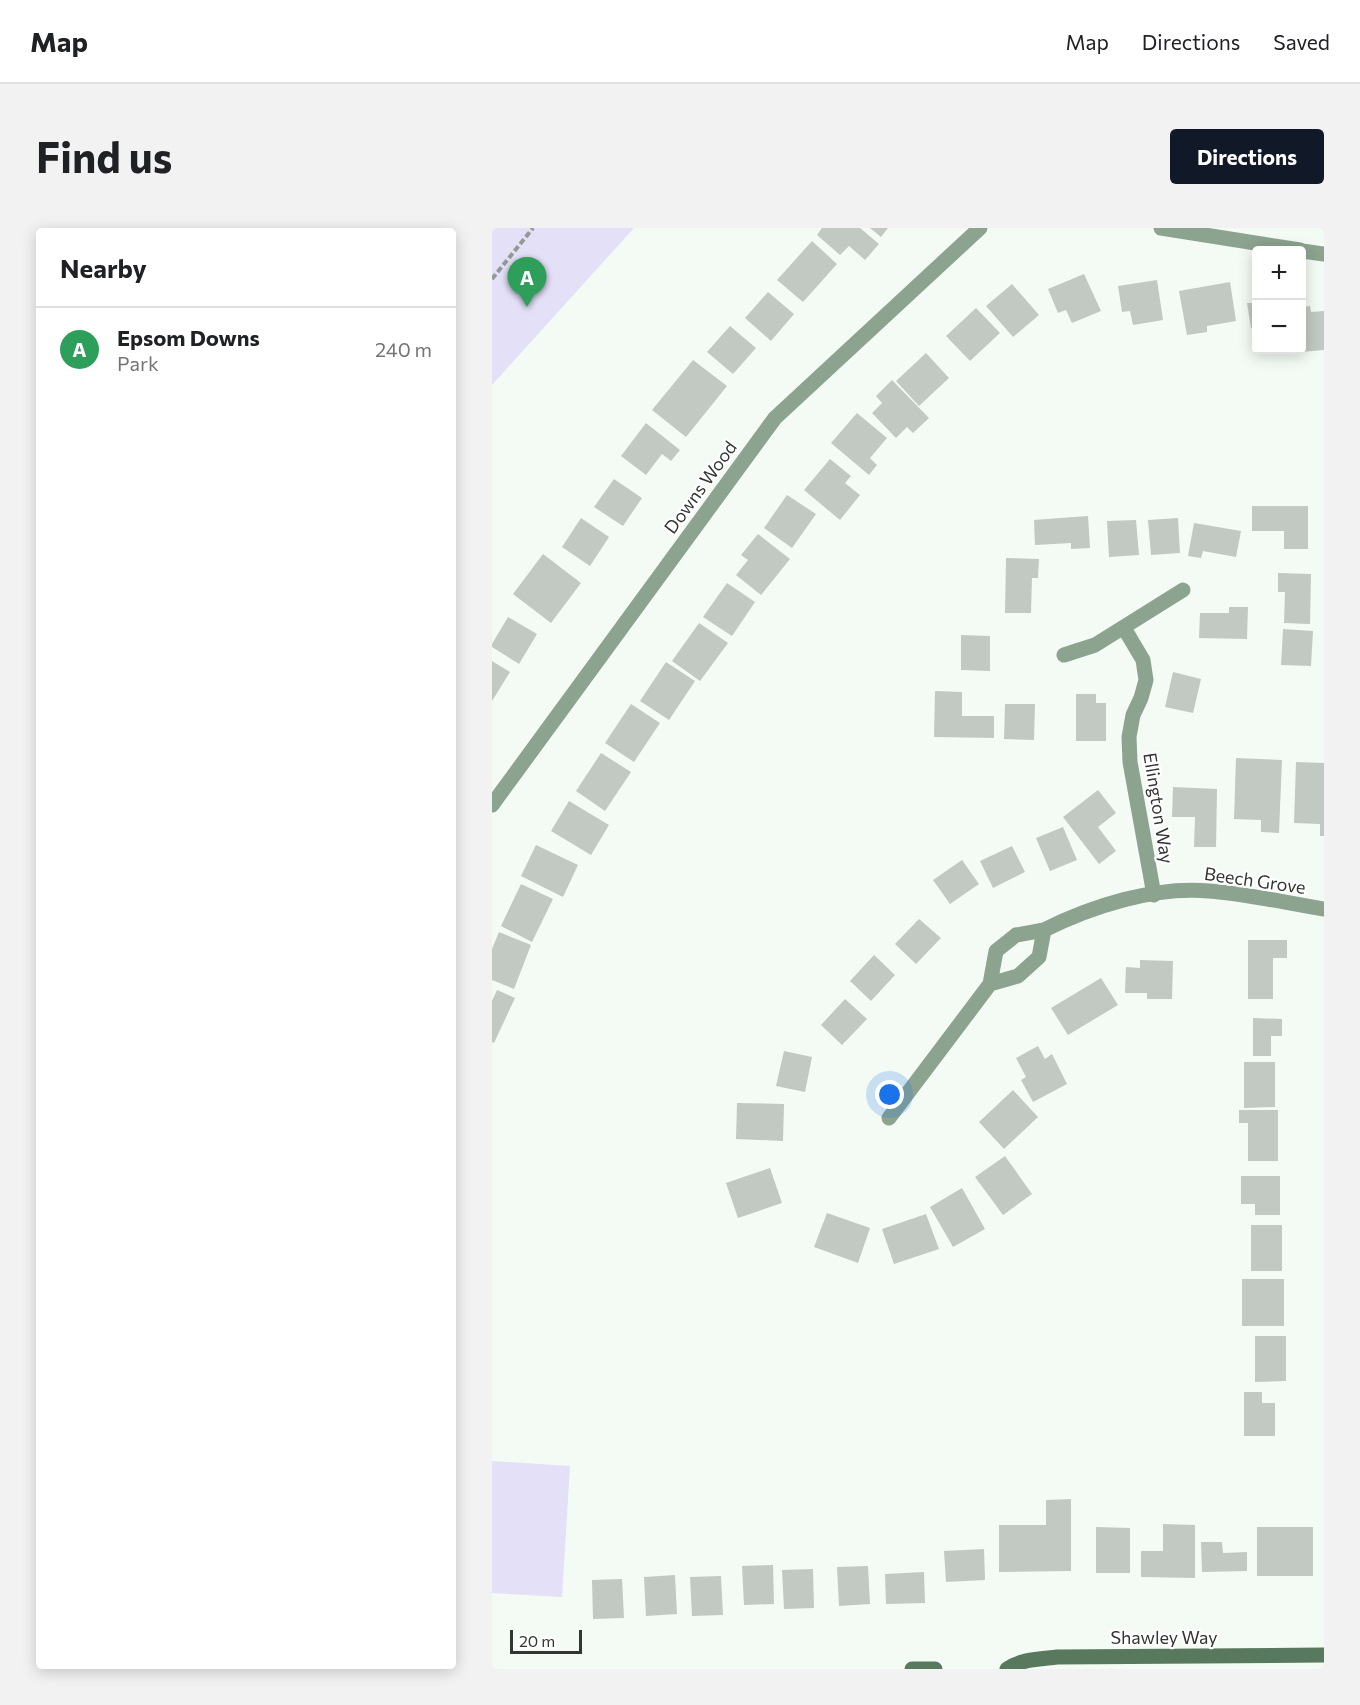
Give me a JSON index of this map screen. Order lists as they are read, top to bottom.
{
  "streets": {
    "street": [
      "Downs Wood",
      "Ellington Way",
      "Beech Grove",
      "Shawley Way"
    ]
  },
  "crossings": [
    ["Ellington Way", "Beech Grove"]
  ],
  "scale_bar": "20 m",
  "page": {
    "header": "Map",
    "nav": ["Map", "Directions", "Saved"],
    "buttons": "Directions",
    "title": "Find us",
    "heading": "Nearby",
    "map_buttons": ["+", "−"],
    "pins": "A",
    "list": [
      {
        "mark": "A",
        "name": "Epsom Downs",
        "note": "Park",
        "value": "240 m"
      }
    ],
    "scale": "20 m"
  }
}
